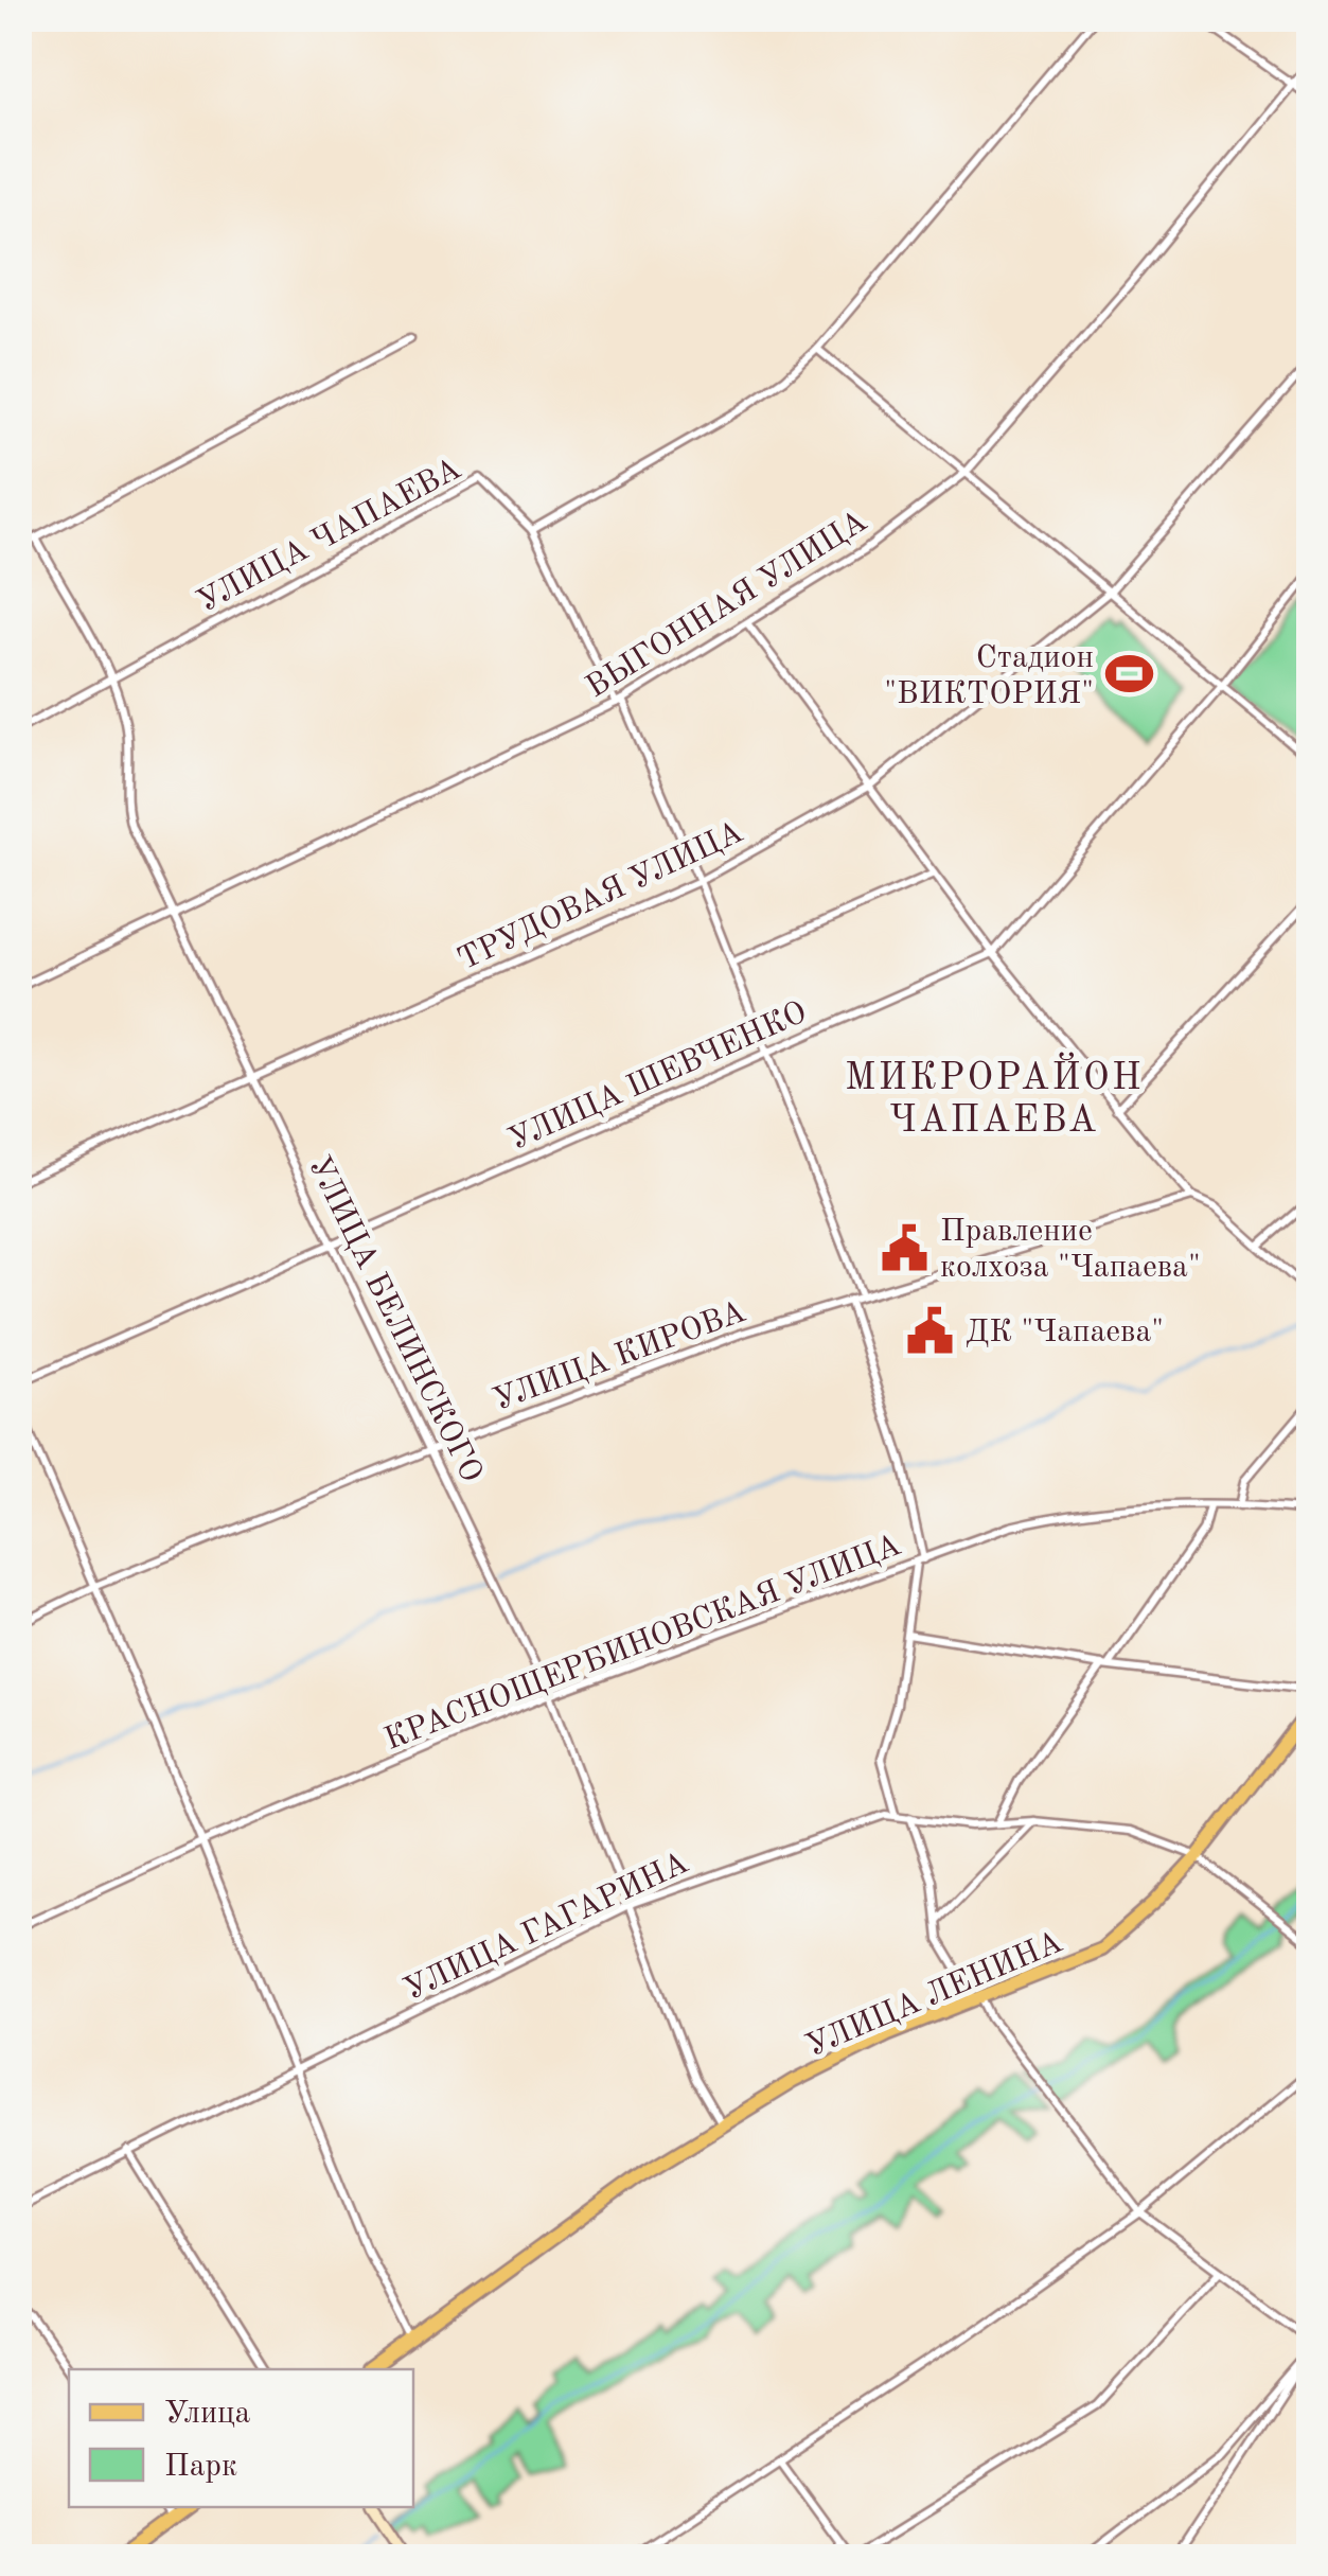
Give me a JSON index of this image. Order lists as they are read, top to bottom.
{
  "streets": {
    "main road": ["УЛИЦА ЛЕНИНА"],
    "street": [
      "УЛИЦА ЧАПАЕВА",
      "ВЫГОННАЯ УЛИЦА",
      "ТРУДОВАЯ УЛИЦА",
      "УЛИЦА ШЕВЧЕНКО",
      "УЛИЦА БЕЛИНСКОГО",
      "УЛИЦА КИРОВА",
      "КРАСНОЩЕРБИНОВСКАЯ УЛИЦА",
      "УЛИЦА ГАГАРИНА"
    ]
  },
  "crossings": [
    ["УЛИЦА ЧАПАЕВА", "УЛИЦА БЕЛИНСКОГО"],
    ["ВЫГОННАЯ УЛИЦА", "УЛИЦА БЕЛИНСКОГО"],
    ["ТРУДОВАЯ УЛИЦА", "УЛИЦА БЕЛИНСКОГО"],
    ["УЛИЦА ШЕВЧЕНКО", "УЛИЦА БЕЛИНСКОГО"],
    ["УЛИЦА БЕЛИНСКОГО", "УЛИЦА КИРОВА"],
    ["УЛИЦА БЕЛИНСКОГО", "КРАСНОЩЕРБИНОВСКАЯ УЛИЦА"],
    ["УЛИЦА БЕЛИНСКОГО", "УЛИЦА ГАГАРИНА"],
    ["УЛИЦА БЕЛИНСКОГО", "УЛИЦА ЛЕНИНА"]
  ],
  "districts": ["МИКРОРАЙОН ЧАПАЕВА"],
  "places": {
    "sports": ["Стадион \"ВИКТОРИЯ\""],
    "public building": ["Правление колхоза \"Чапаева\"", "ДК \"Чапаева\""]
  },
  "legend": ["Улица", "Парк"]
}
